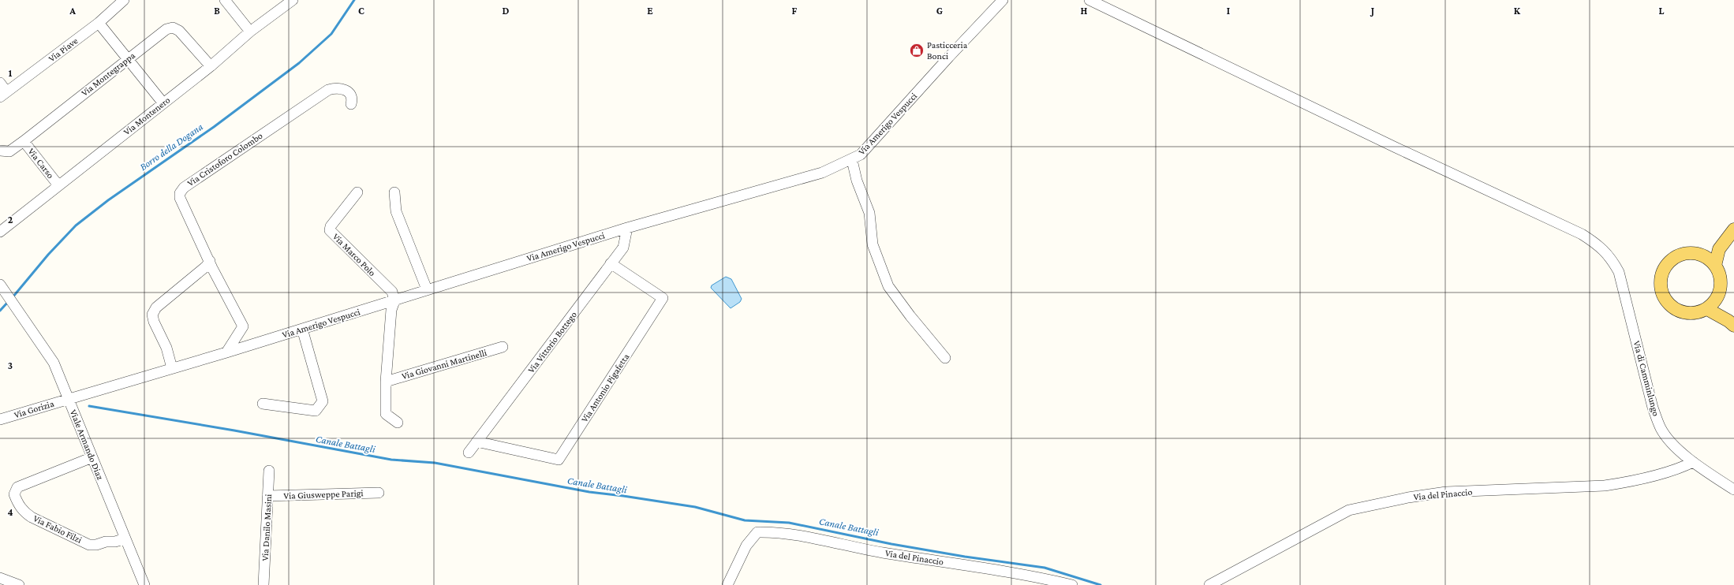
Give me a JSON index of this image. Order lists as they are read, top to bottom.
{
  "streets": {
    "street": [
      "Via Piave",
      "Via Montegrappa",
      "Via Montenero",
      "Via Amerigo Vespucci",
      "Via Cristoforo Colombo",
      "Via Carso",
      "Via Marco Polo",
      "Via Vittorio Bottego",
      "Via Giovanni Martinelli",
      "Via di Camminlungo",
      "Via Antonio Pigafetta",
      "Via Gorizia",
      "Viale Armando Diaz",
      "Via Giusweppe Parigi",
      "Via del Pinaccio",
      "Via Danilo Masini",
      "Via Fabio Filzi"
    ]
  },
  "crossings": [
    ["Via Montegrappa", "Via Montenero"],
    ["Via Montegrappa", "Via Carso"],
    ["Via Montenero", "Via Carso"],
    ["Via Amerigo Vespucci", "Via Cristoforo Colombo"],
    ["Via Amerigo Vespucci", "Via Marco Polo"],
    ["Via Amerigo Vespucci", "Via Vittorio Bottego"],
    ["Via Amerigo Vespucci", "Via Gorizia"],
    ["Via Amerigo Vespucci", "Viale Armando Diaz"],
    ["Via Vittorio Bottego", "Via Antonio Pigafetta"],
    ["Via di Camminlungo", "Via del Pinaccio"],
    ["Via Gorizia", "Viale Armando Diaz"],
    ["Viale Armando Diaz", "Via Fabio Filzi"],
    ["Via Giusweppe Parigi", "Via Danilo Masini"]
  ],
  "water": ["Borro della Dogana", "Canale Battagli"],
  "places": {
    "shop": ["Pasticceria Bonci"]
  },
  "grid": {
    "columns": [
      "A",
      "B",
      "C",
      "D",
      "E",
      "F",
      "G",
      "H",
      "I",
      "J",
      "K",
      "L"
    ],
    "rows": [
      "1",
      "2",
      "3",
      "4"
    ]
  }
}
